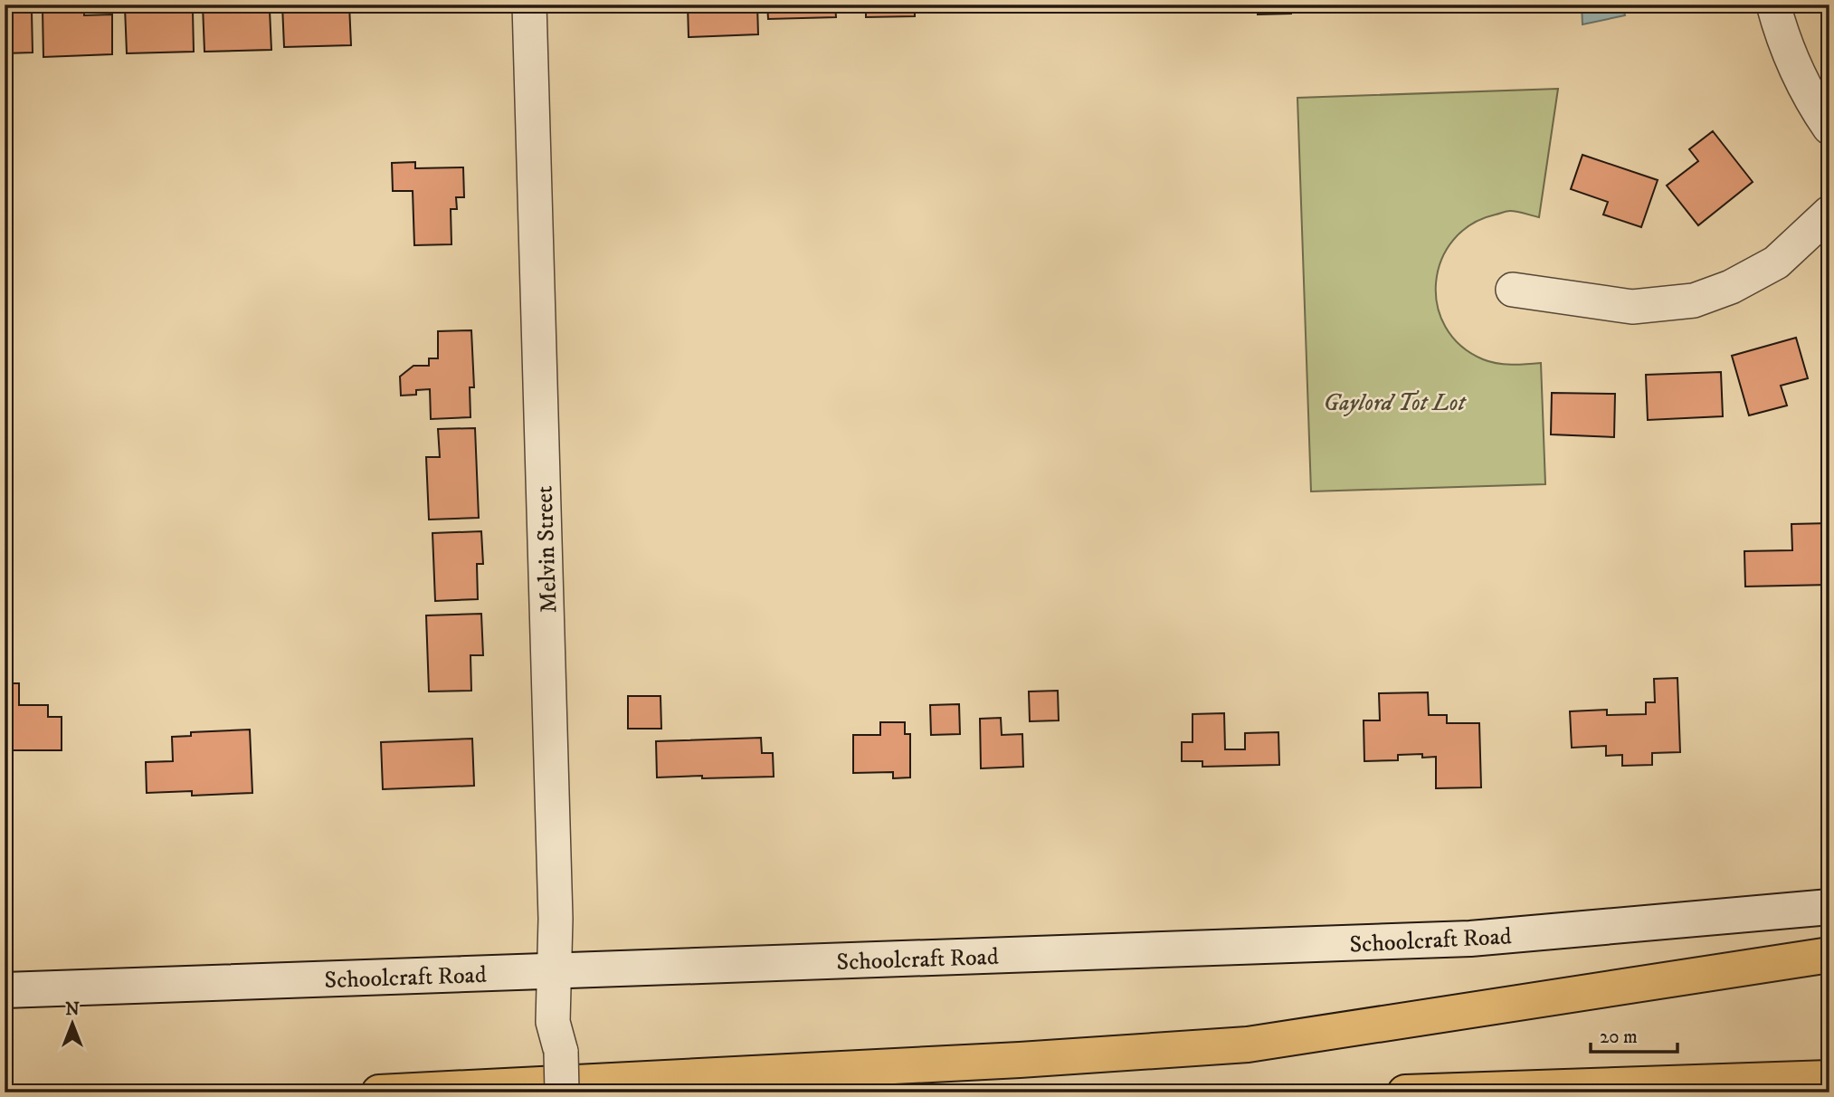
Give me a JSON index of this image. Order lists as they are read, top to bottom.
{
  "streets": {
    "main road": ["Schoolcraft Road"],
    "street": ["Melvin Street"]
  },
  "crossings": [
    ["Melvin Street", "Schoolcraft Road"]
  ],
  "parks": ["Gaylord Tot Lot"],
  "scale_bar": "20 m",
  "north": "top"
}
